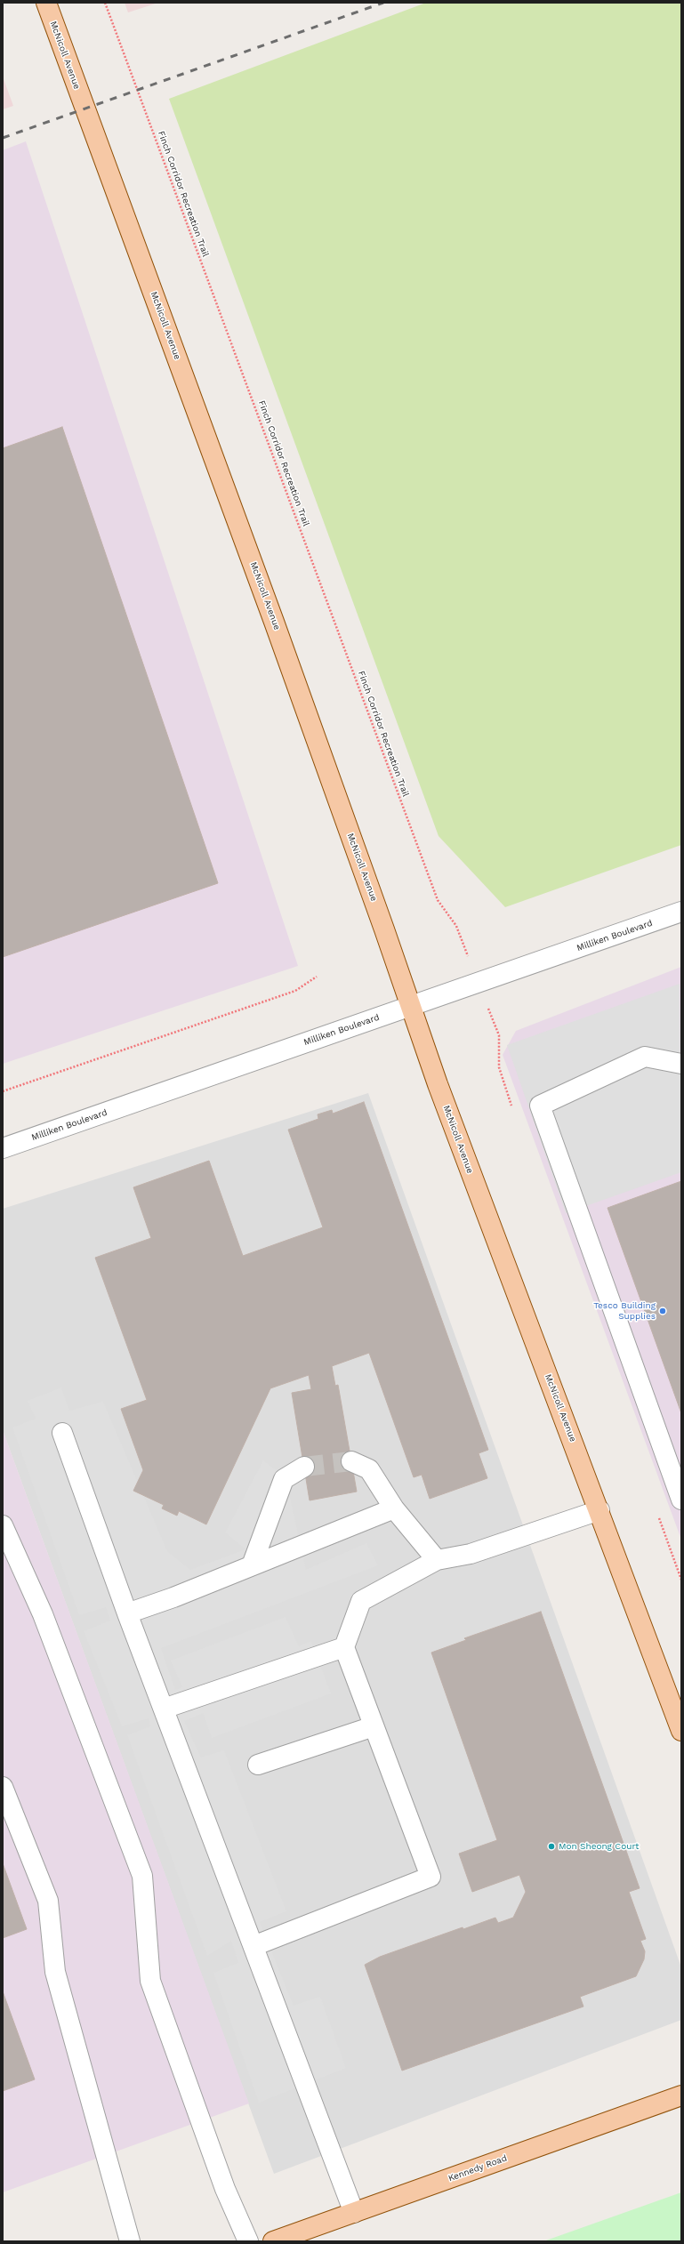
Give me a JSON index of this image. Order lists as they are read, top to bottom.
{
  "streets": {
    "main road": ["McNicoll Avenue", "Kennedy Road"],
    "street": ["Milliken Boulevard"],
    "path": ["Finch Corridor Recreation Trail"]
  },
  "crossings": [
    ["McNicoll Avenue", "Milliken Boulevard"]
  ],
  "places": ["Tesco Building Supplies", "Mon Sheong Court"]
}
